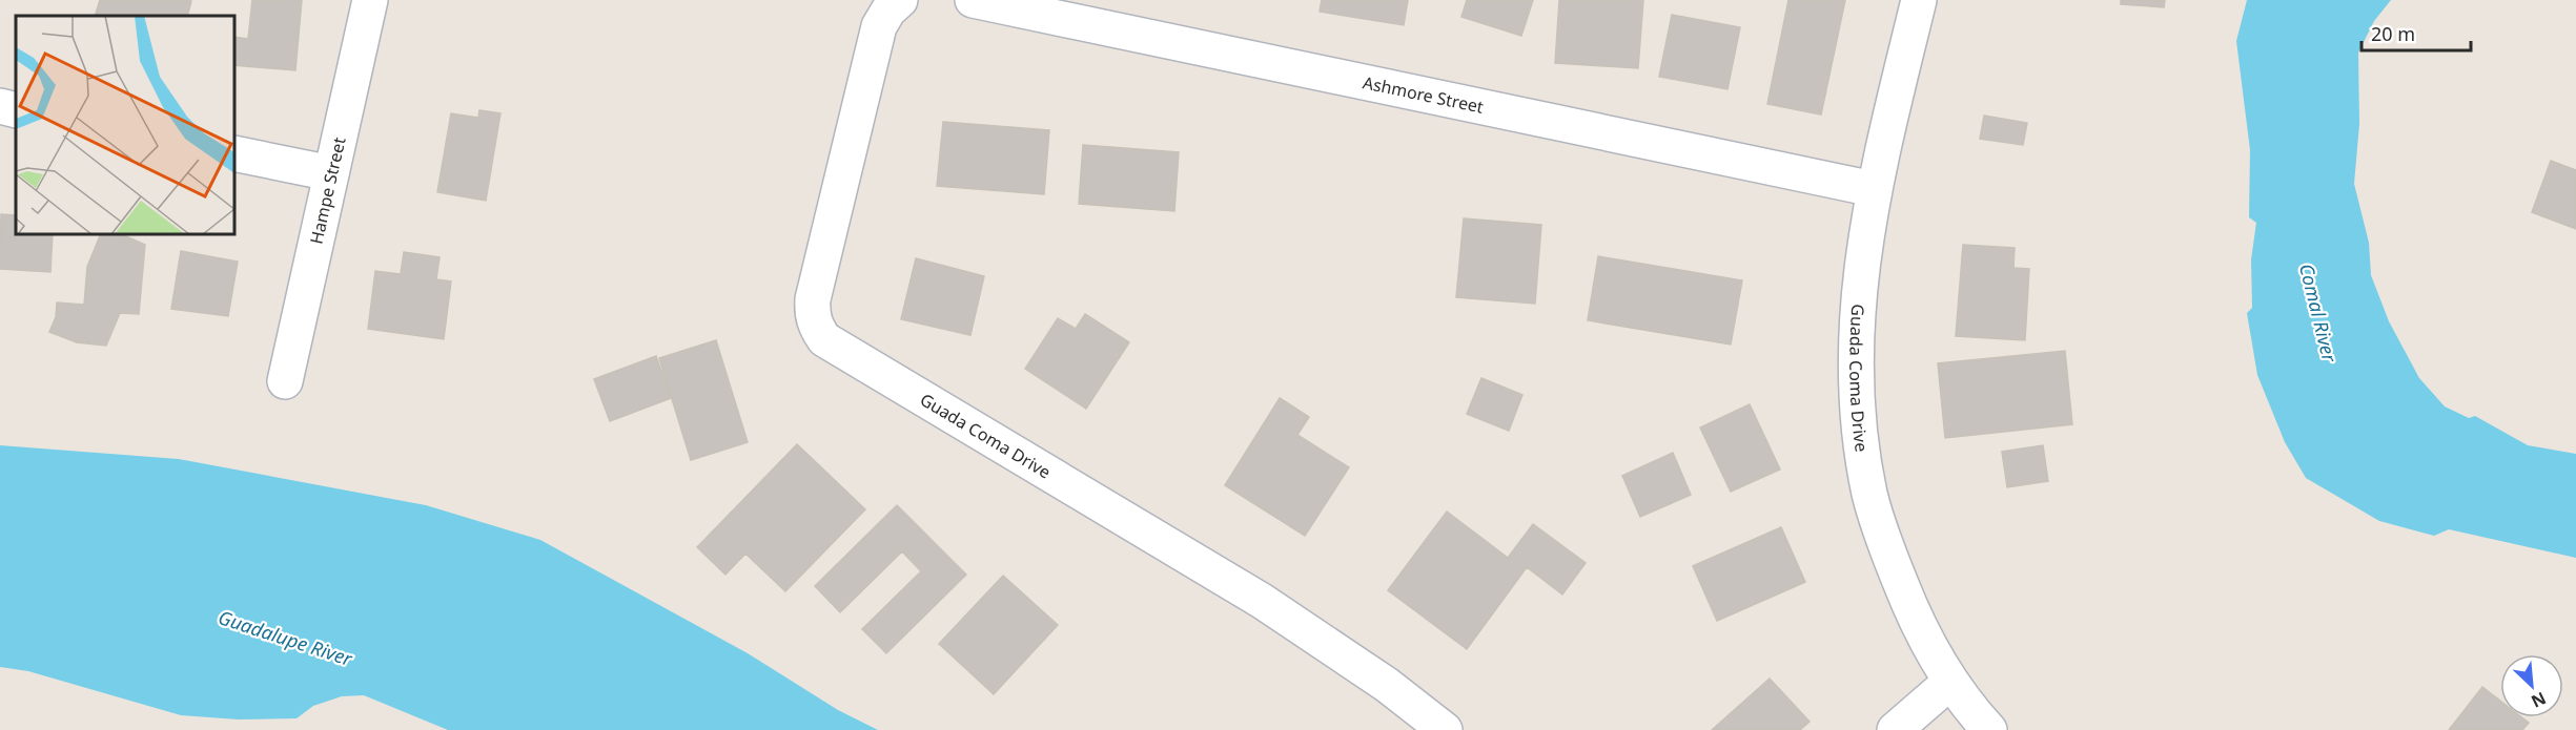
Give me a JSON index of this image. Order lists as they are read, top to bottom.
{
  "streets": {
    "street": ["Ashmore Street", "Hampe Street", "Guada Coma Drive"]
  },
  "crossings": [
    ["Ashmore Street", "Guada Coma Drive"]
  ],
  "water": ["Comal River", "Guadalupe River"],
  "scale_bar": "20 m",
  "north": "bottom right"
}
